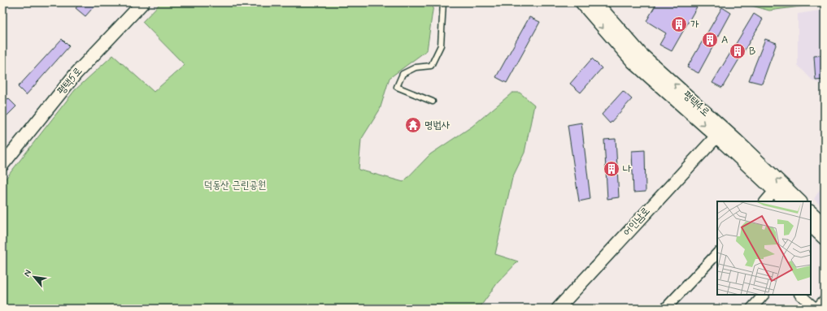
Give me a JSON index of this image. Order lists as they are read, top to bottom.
{
  "streets": {
    "street": ["평택5로", "평택4로", "어인남로"]
  },
  "crossings": [
    ["평택4로", "어인남로"]
  ],
  "parks": ["덕동산 근린공원"],
  "places": {
    "building": [
      "가",
      "A",
      "B",
      "나"
    ],
    "temple": ["명법사"]
  },
  "north": "top left"
}
